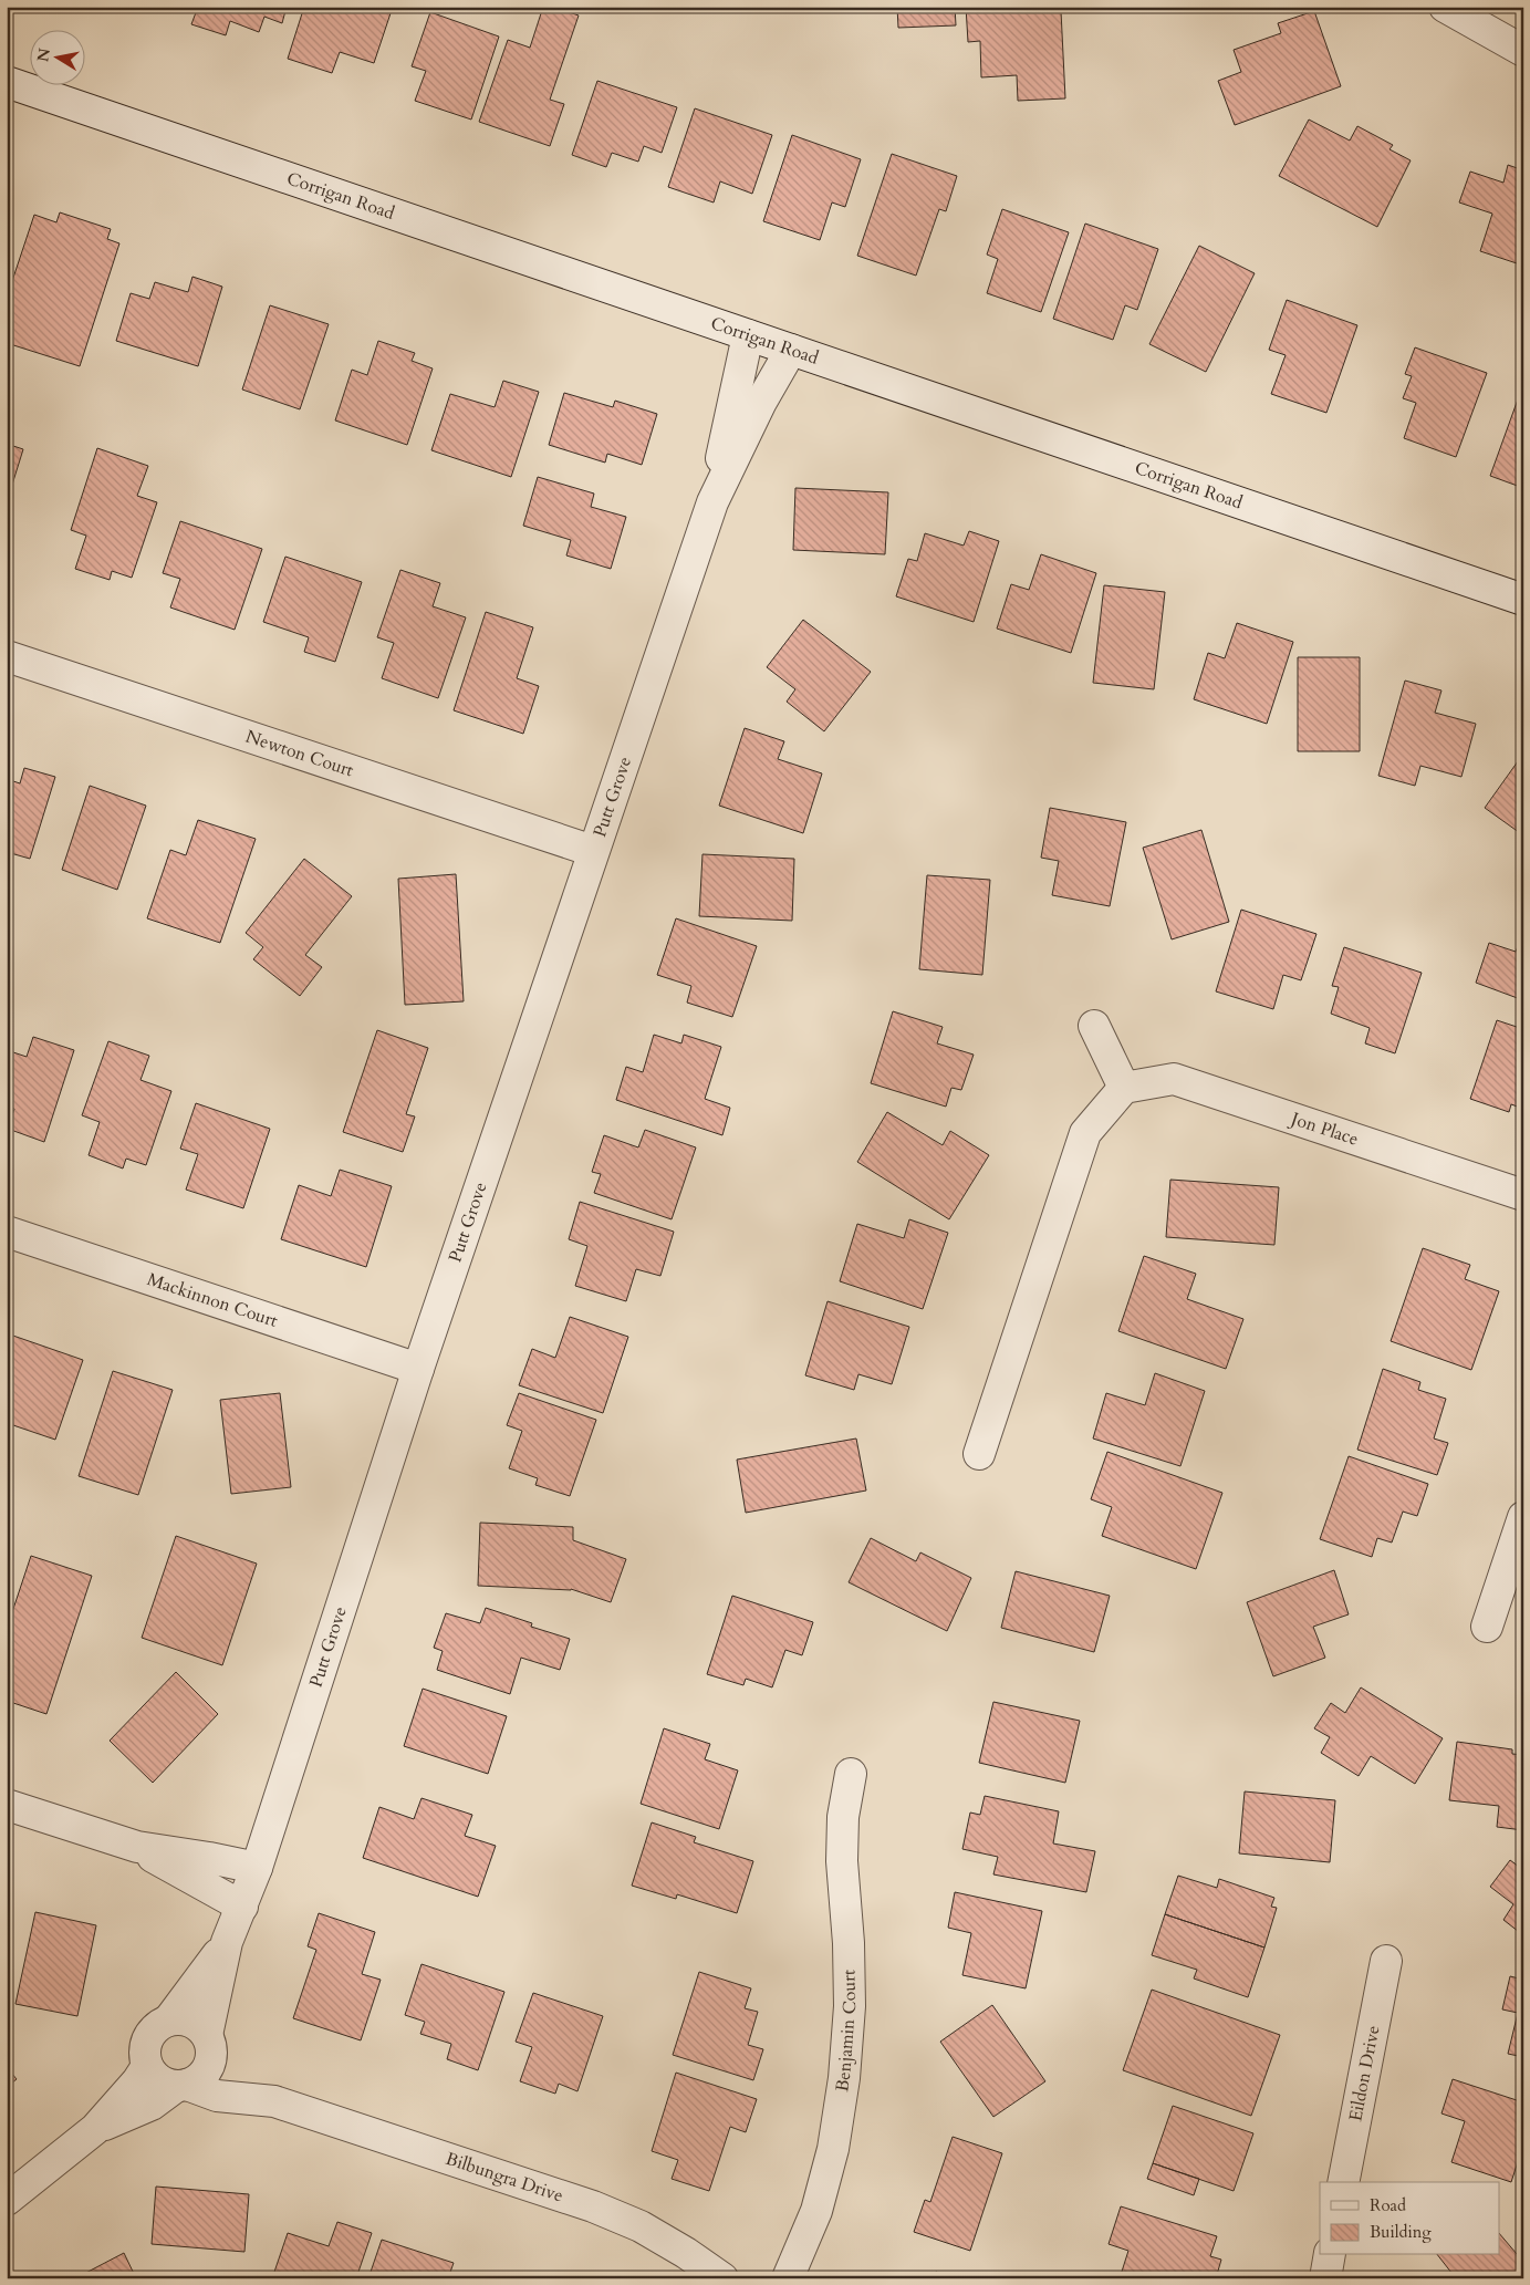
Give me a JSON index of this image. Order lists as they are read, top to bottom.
{
  "streets": {
    "street": [
      "Corrigan Road",
      "Newton Court",
      "Putt Grove",
      "Jon Place",
      "Mackinnon Court",
      "Benjamin Court",
      "Eildon Drive",
      "Bilbungra Drive"
    ]
  },
  "crossings": [
    ["Corrigan Road", "Putt Grove"],
    ["Newton Court", "Putt Grove"],
    ["Putt Grove", "Mackinnon Court"],
    ["Putt Grove", "Bilbungra Drive"]
  ],
  "legend": ["Road", "Building"],
  "north": "left"
}
